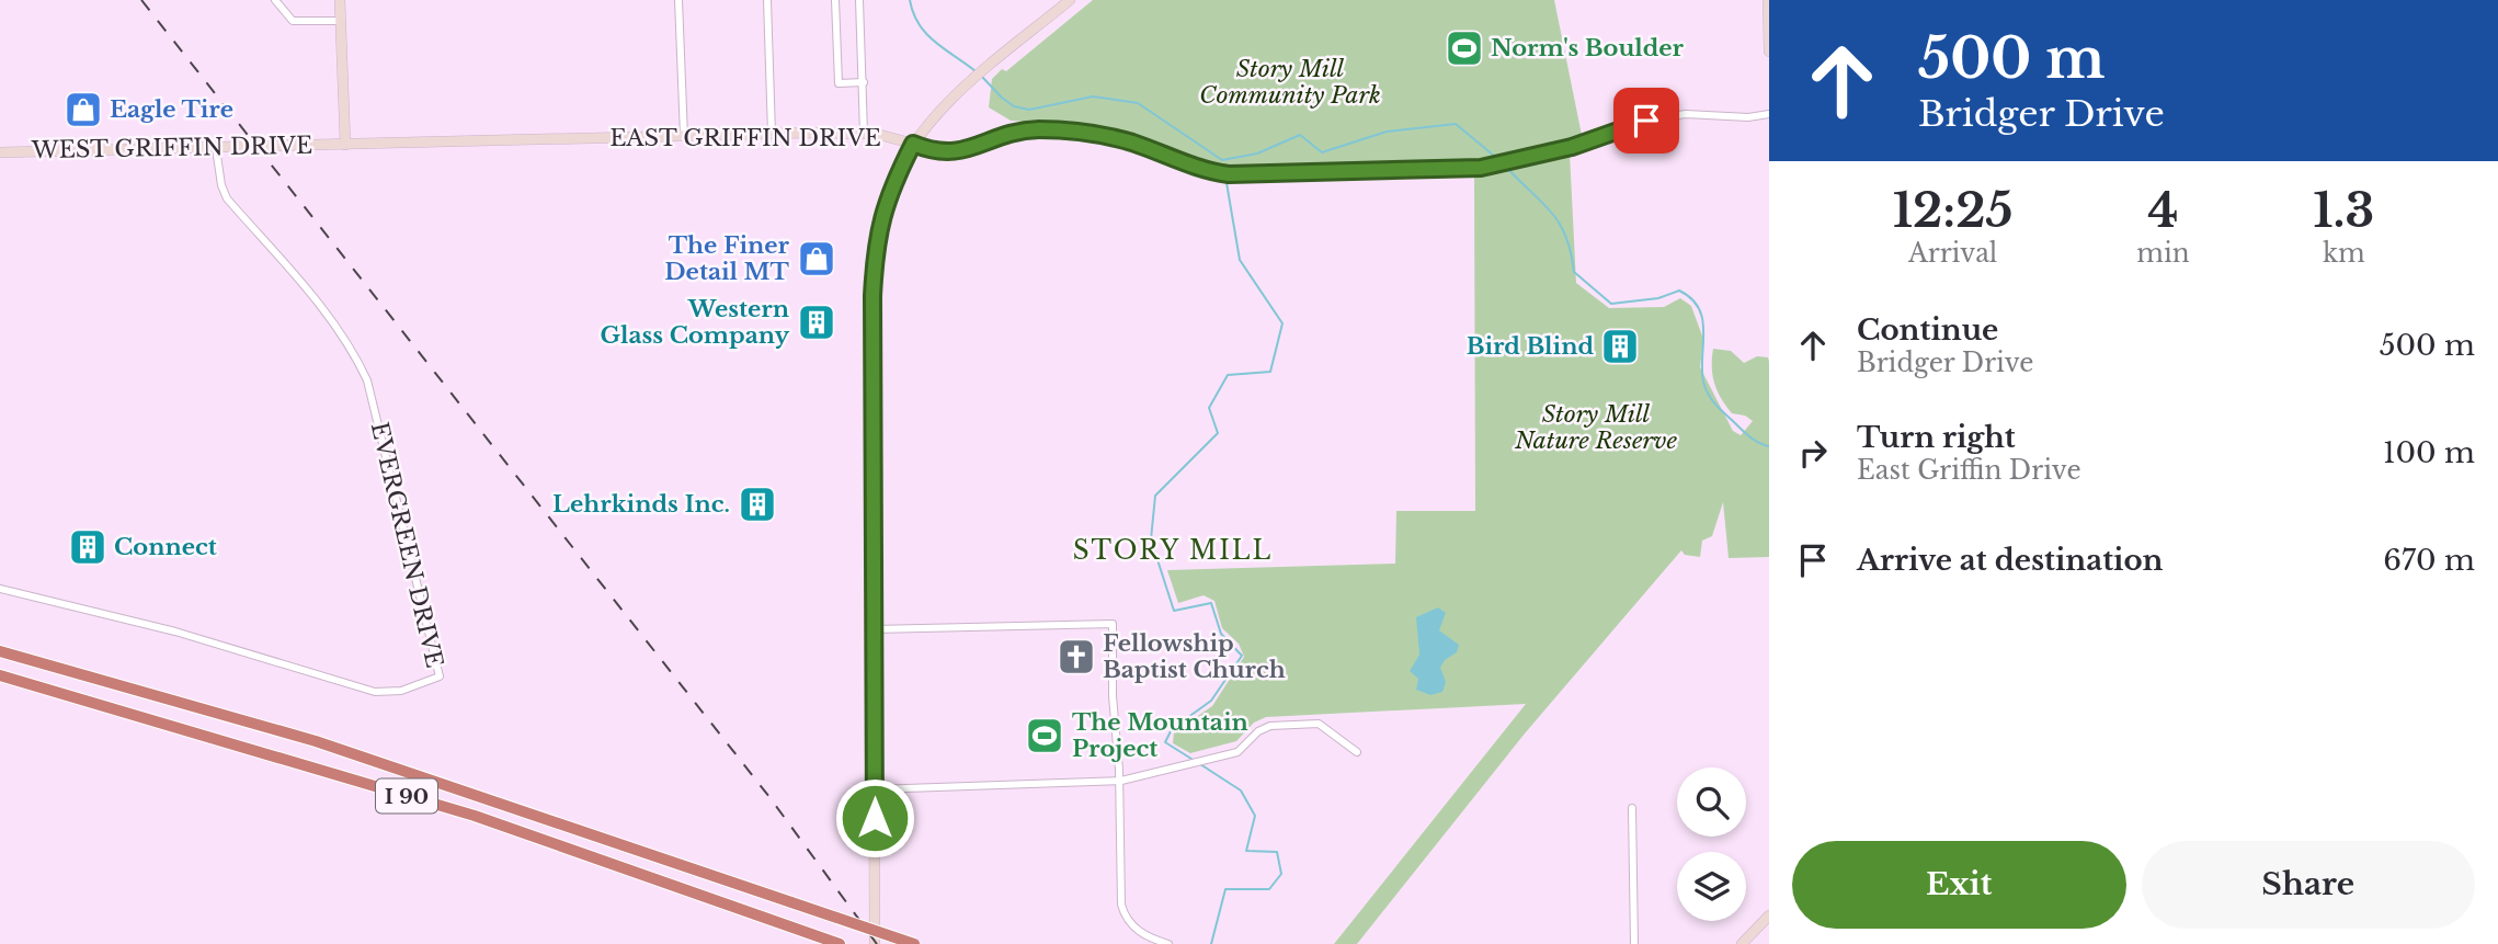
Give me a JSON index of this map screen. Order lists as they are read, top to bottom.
{
  "streets": {
    "highway": ["I 90"],
    "main road": ["EAST GRIFFIN DRIVE", "WEST GRIFFIN DRIVE"],
    "street": ["EVERGREEN DRIVE"]
  },
  "crossings": [
    ["EAST GRIFFIN DRIVE", "WEST GRIFFIN DRIVE"],
    ["WEST GRIFFIN DRIVE", "EVERGREEN DRIVE"]
  ],
  "districts": ["STORY MILL"],
  "parks": ["Story Mill Community Park", "Story Mill Nature Reserve"],
  "places": {
    "sports": ["Norm's Boulder", "The Mountain Project"],
    "shop": ["Eagle Tire", "The Finer Detail MT"],
    "building": [
      "Western Glass Company",
      "Bird Blind",
      "Lehrkinds Inc.",
      "Connect"
    ],
    "church": ["Fellowship Baptist Church"]
  },
  "page": {
    "turn": ["500 m", "Bridger Drive"],
    "eta": [
      "12:25",
      "Arrival",
      "4",
      "min",
      "1.3",
      "km"
    ],
    "list": [
      {
        "name": "Continue",
        "note": "Bridger Drive",
        "value": "500 m"
      },
      {
        "name": "Turn right",
        "note": "East Griffin Drive",
        "value": "100 m"
      },
      {
        "name": "Arrive at destination",
        "value": "670 m"
      }
    ],
    "buttons": ["Exit", "Share"]
  }
}
